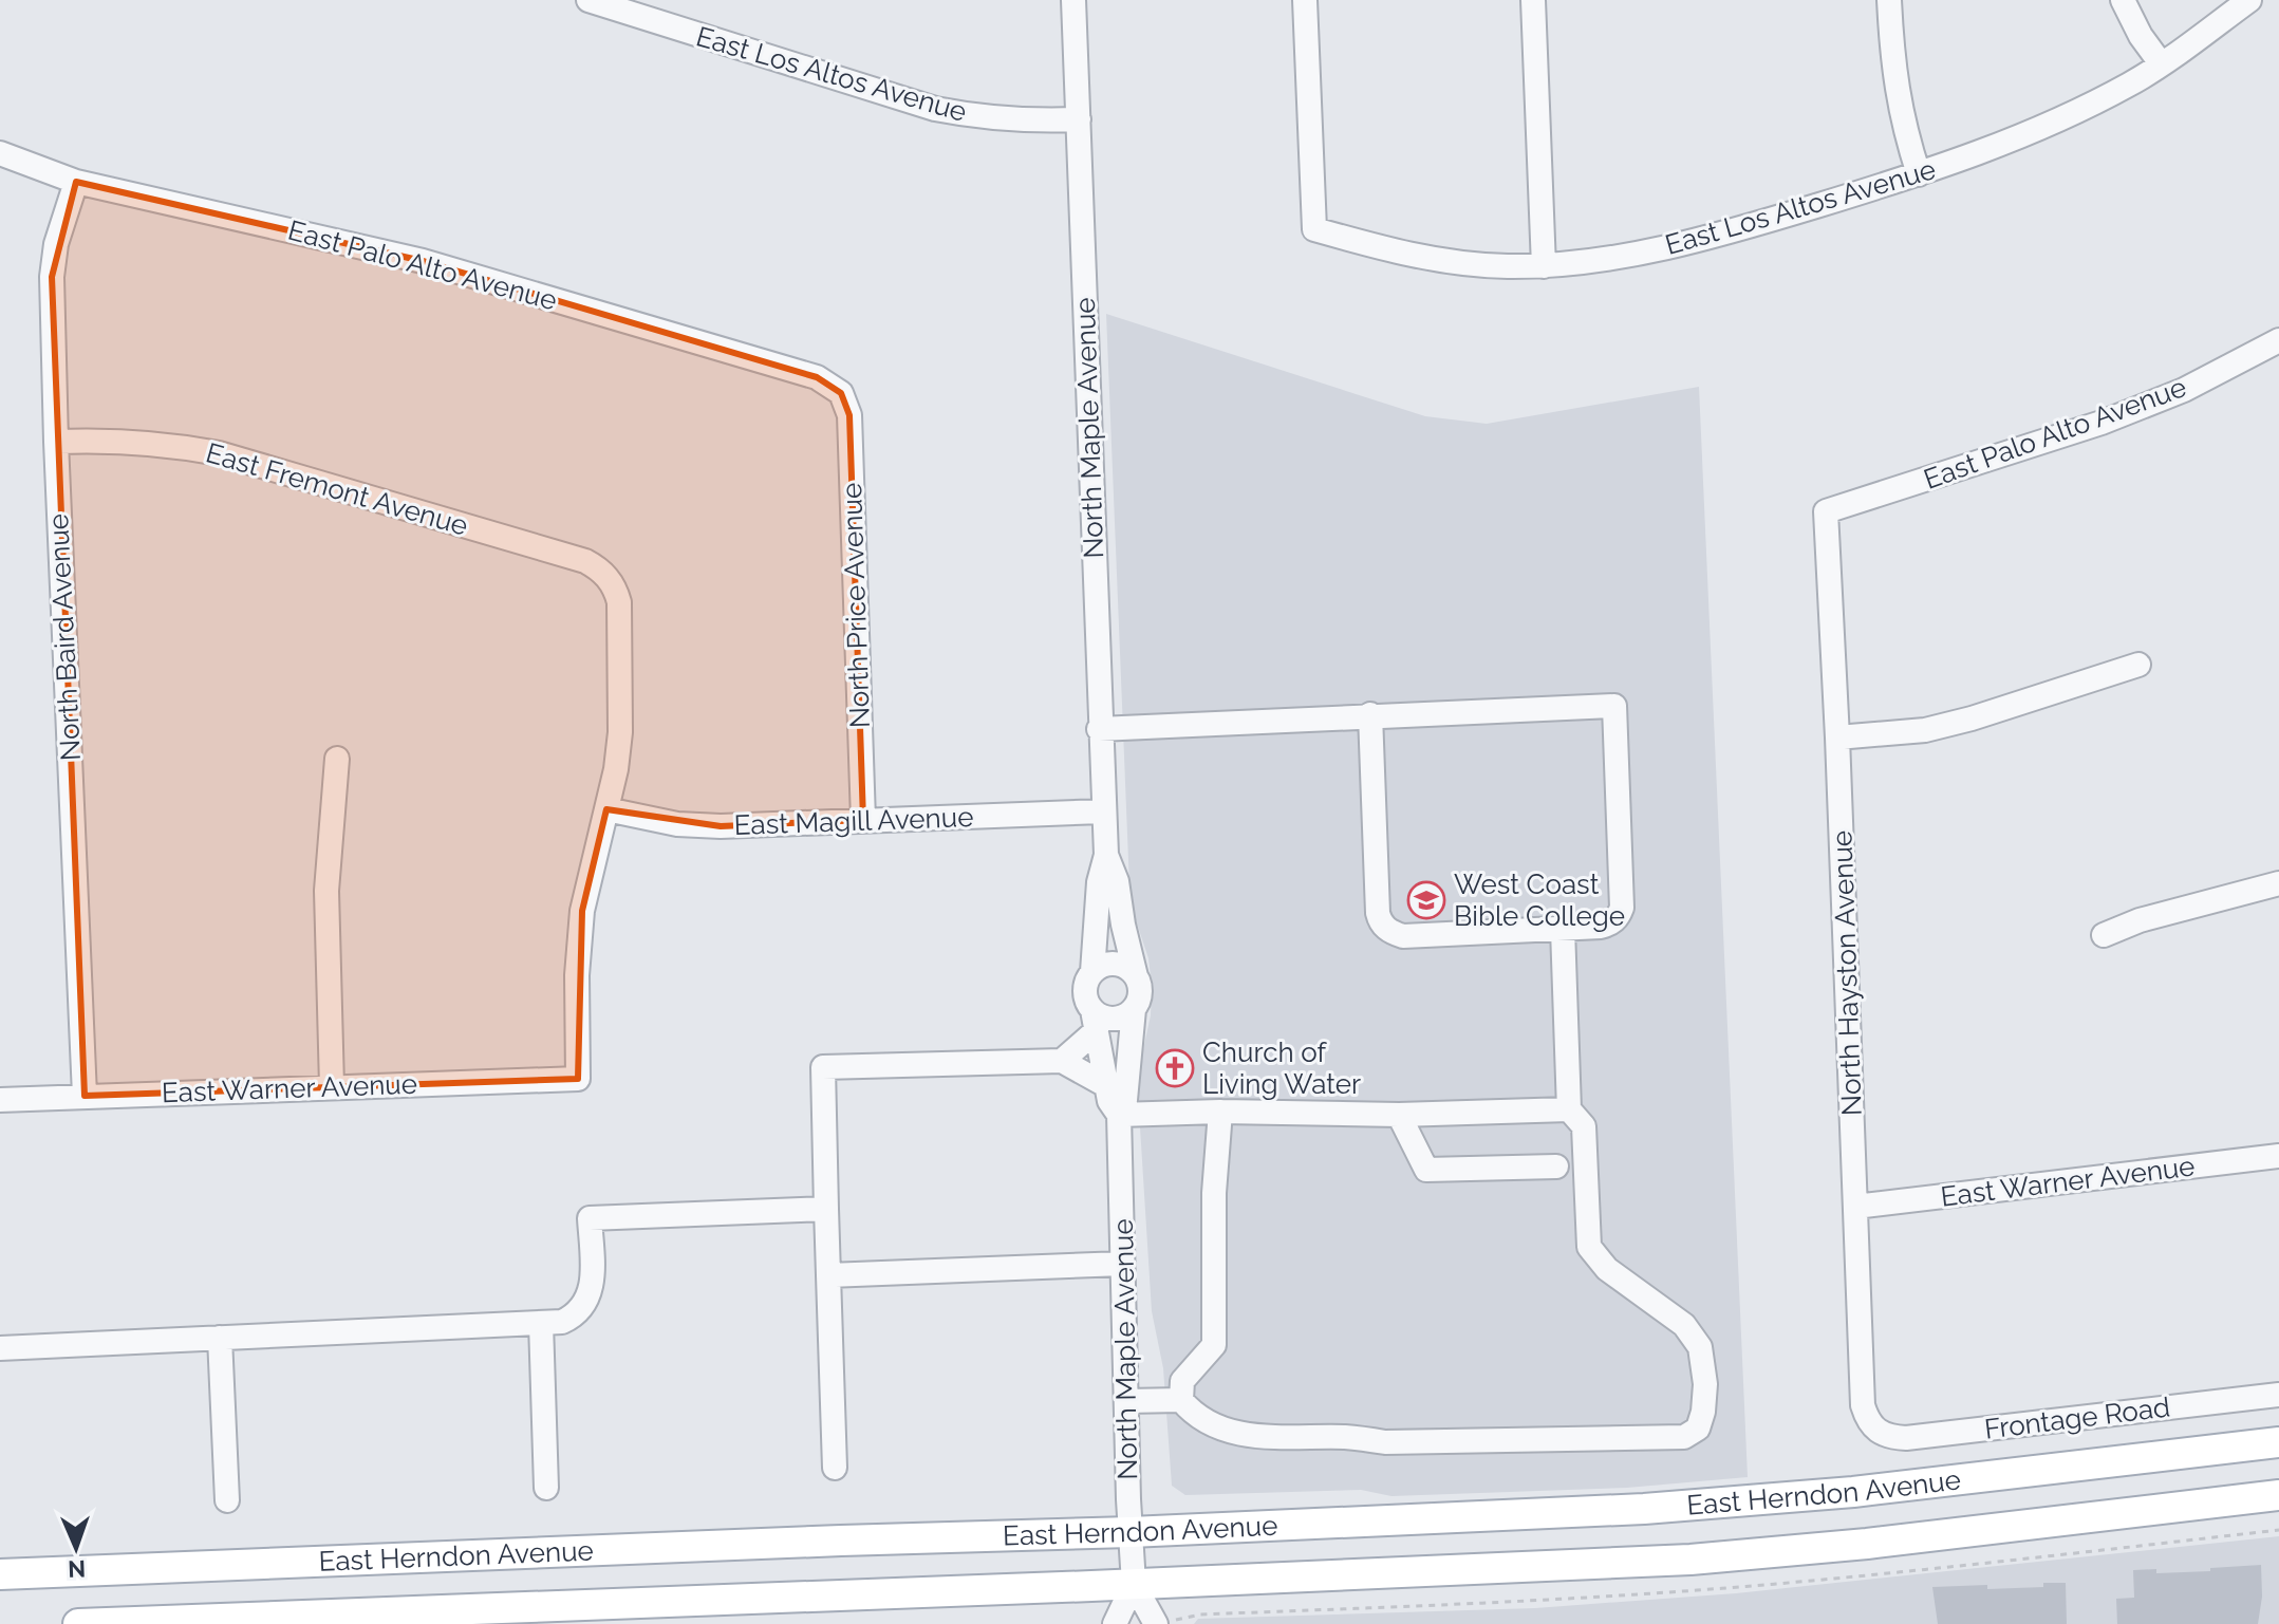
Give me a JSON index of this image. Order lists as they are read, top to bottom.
{
  "streets": {
    "main road": ["East Herndon Avenue"],
    "street": [
      "East Los Altos Avenue",
      "East Palo Alto Avenue",
      "North Maple Avenue",
      "East Fremont Avenue",
      "North Price Avenue",
      "North Baird Avenue",
      "East Magill Avenue",
      "North Hayston Avenue",
      "East Warner Avenue",
      "Frontage Road"
    ]
  },
  "crossings": [
    ["East Los Altos Avenue", "North Maple Avenue"],
    ["East Palo Alto Avenue", "North Price Avenue"],
    ["East Palo Alto Avenue", "North Baird Avenue"],
    ["East Palo Alto Avenue", "North Hayston Avenue"],
    ["North Maple Avenue", "East Magill Avenue"],
    ["North Maple Avenue", "East Herndon Avenue"],
    ["East Fremont Avenue", "North Baird Avenue"],
    ["East Fremont Avenue", "East Magill Avenue"],
    ["East Fremont Avenue", "East Warner Avenue"],
    ["North Price Avenue", "East Magill Avenue"],
    ["North Baird Avenue", "East Warner Avenue"],
    ["East Magill Avenue", "East Warner Avenue"],
    ["North Hayston Avenue", "East Warner Avenue"],
    ["North Hayston Avenue", "Frontage Road"]
  ],
  "places": {
    "school or university": ["West Coast Bible College"],
    "church": ["Church of Living Water"]
  },
  "north": "bottom"
}
